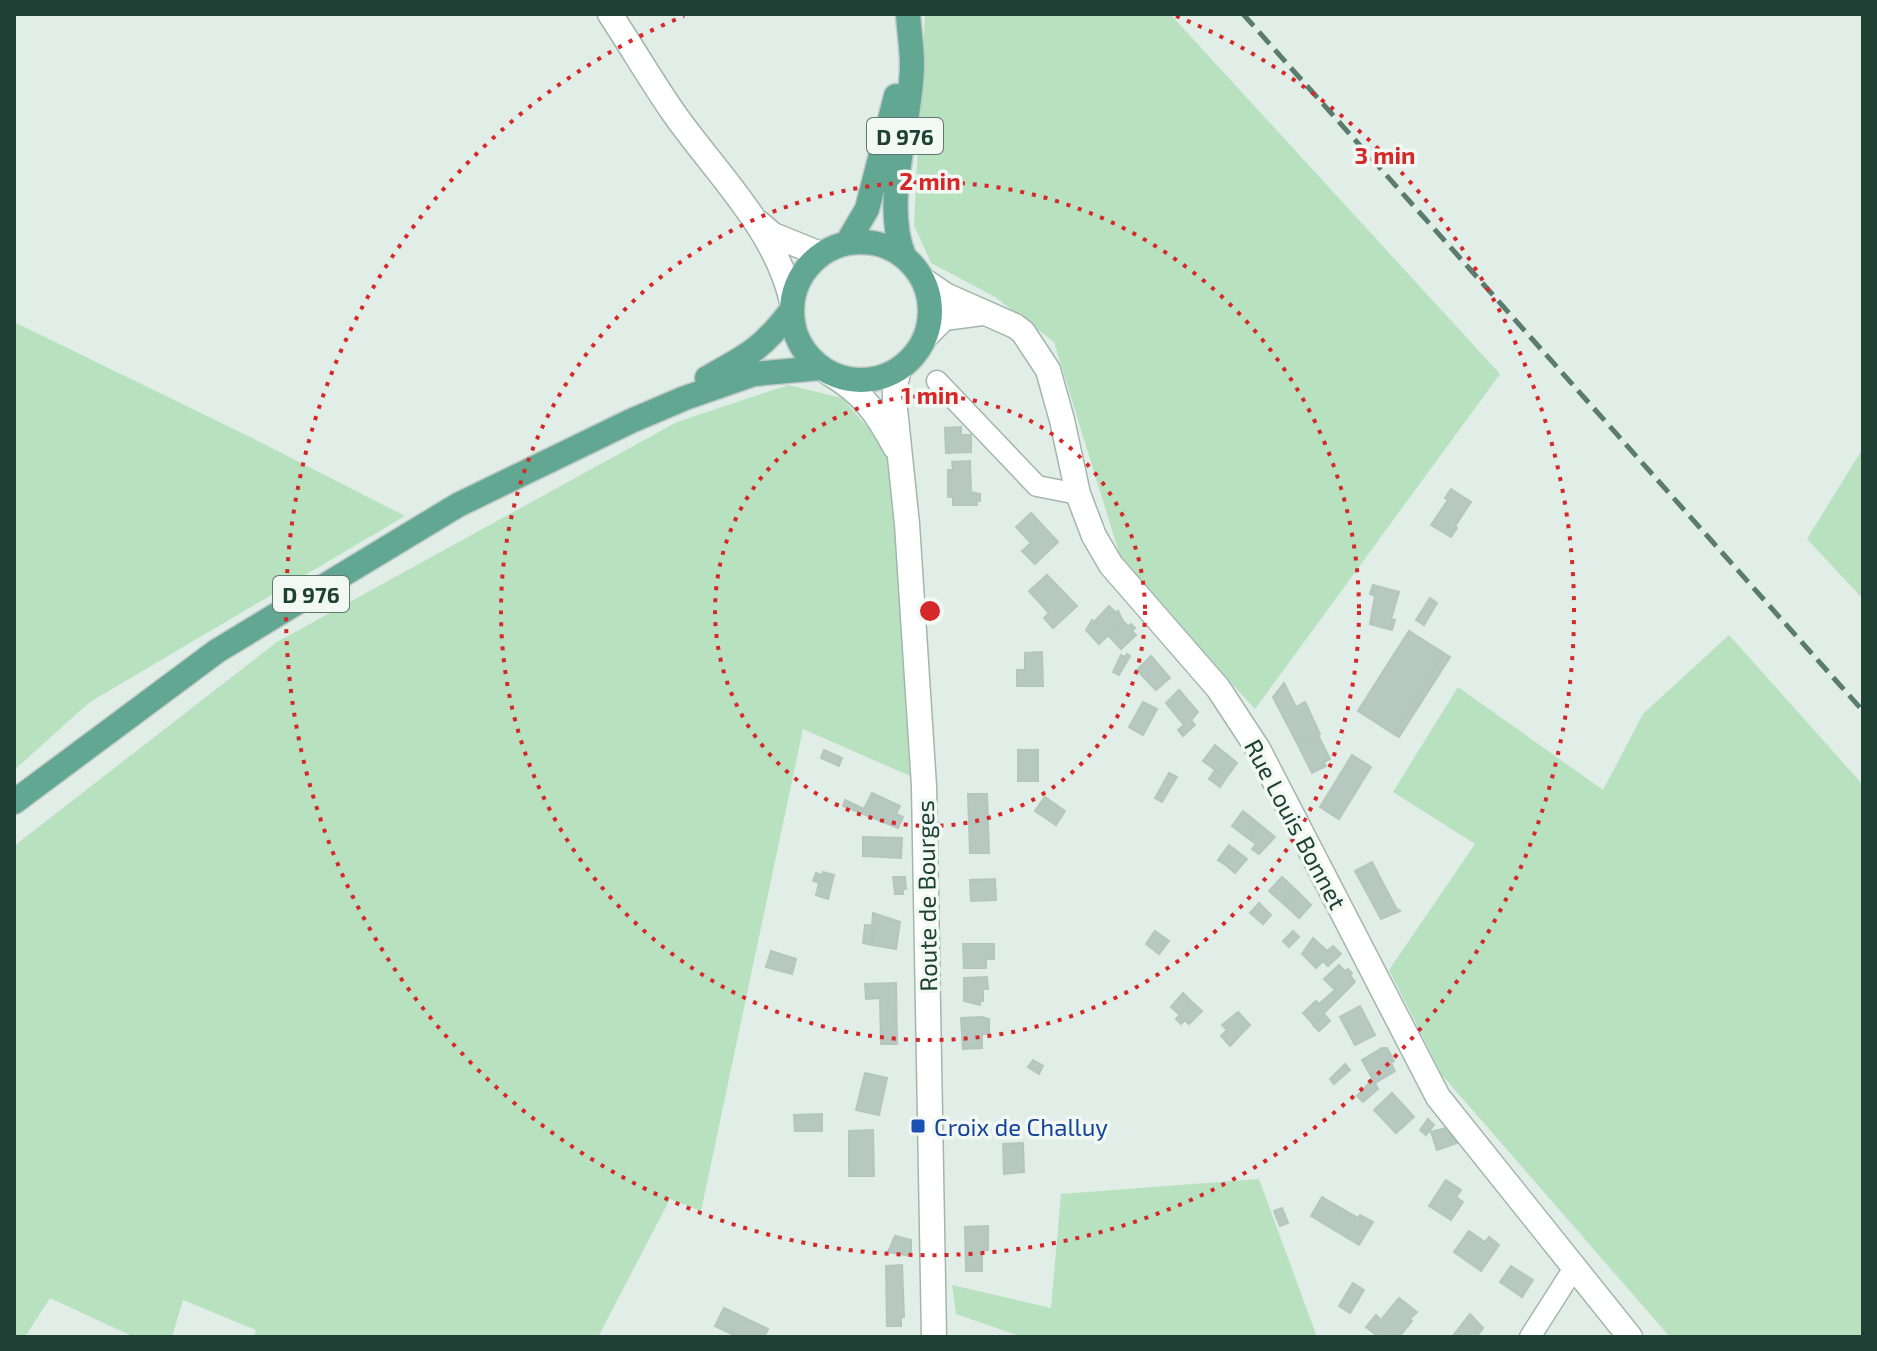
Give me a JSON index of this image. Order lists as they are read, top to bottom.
{
  "streets": {
    "main road": ["D 976"],
    "street": ["Rue Louis Bonnet", "Route de Bourges"]
  },
  "crossings": [
    ["D 976", "Rue Louis Bonnet"],
    ["D 976", "Route de Bourges"],
    ["Rue Louis Bonnet", "Route de Bourges"]
  ],
  "places": {
    "transit": ["Croix de Challuy"]
  },
  "rings": ["3 min", "2 min", "1 min"]
}
